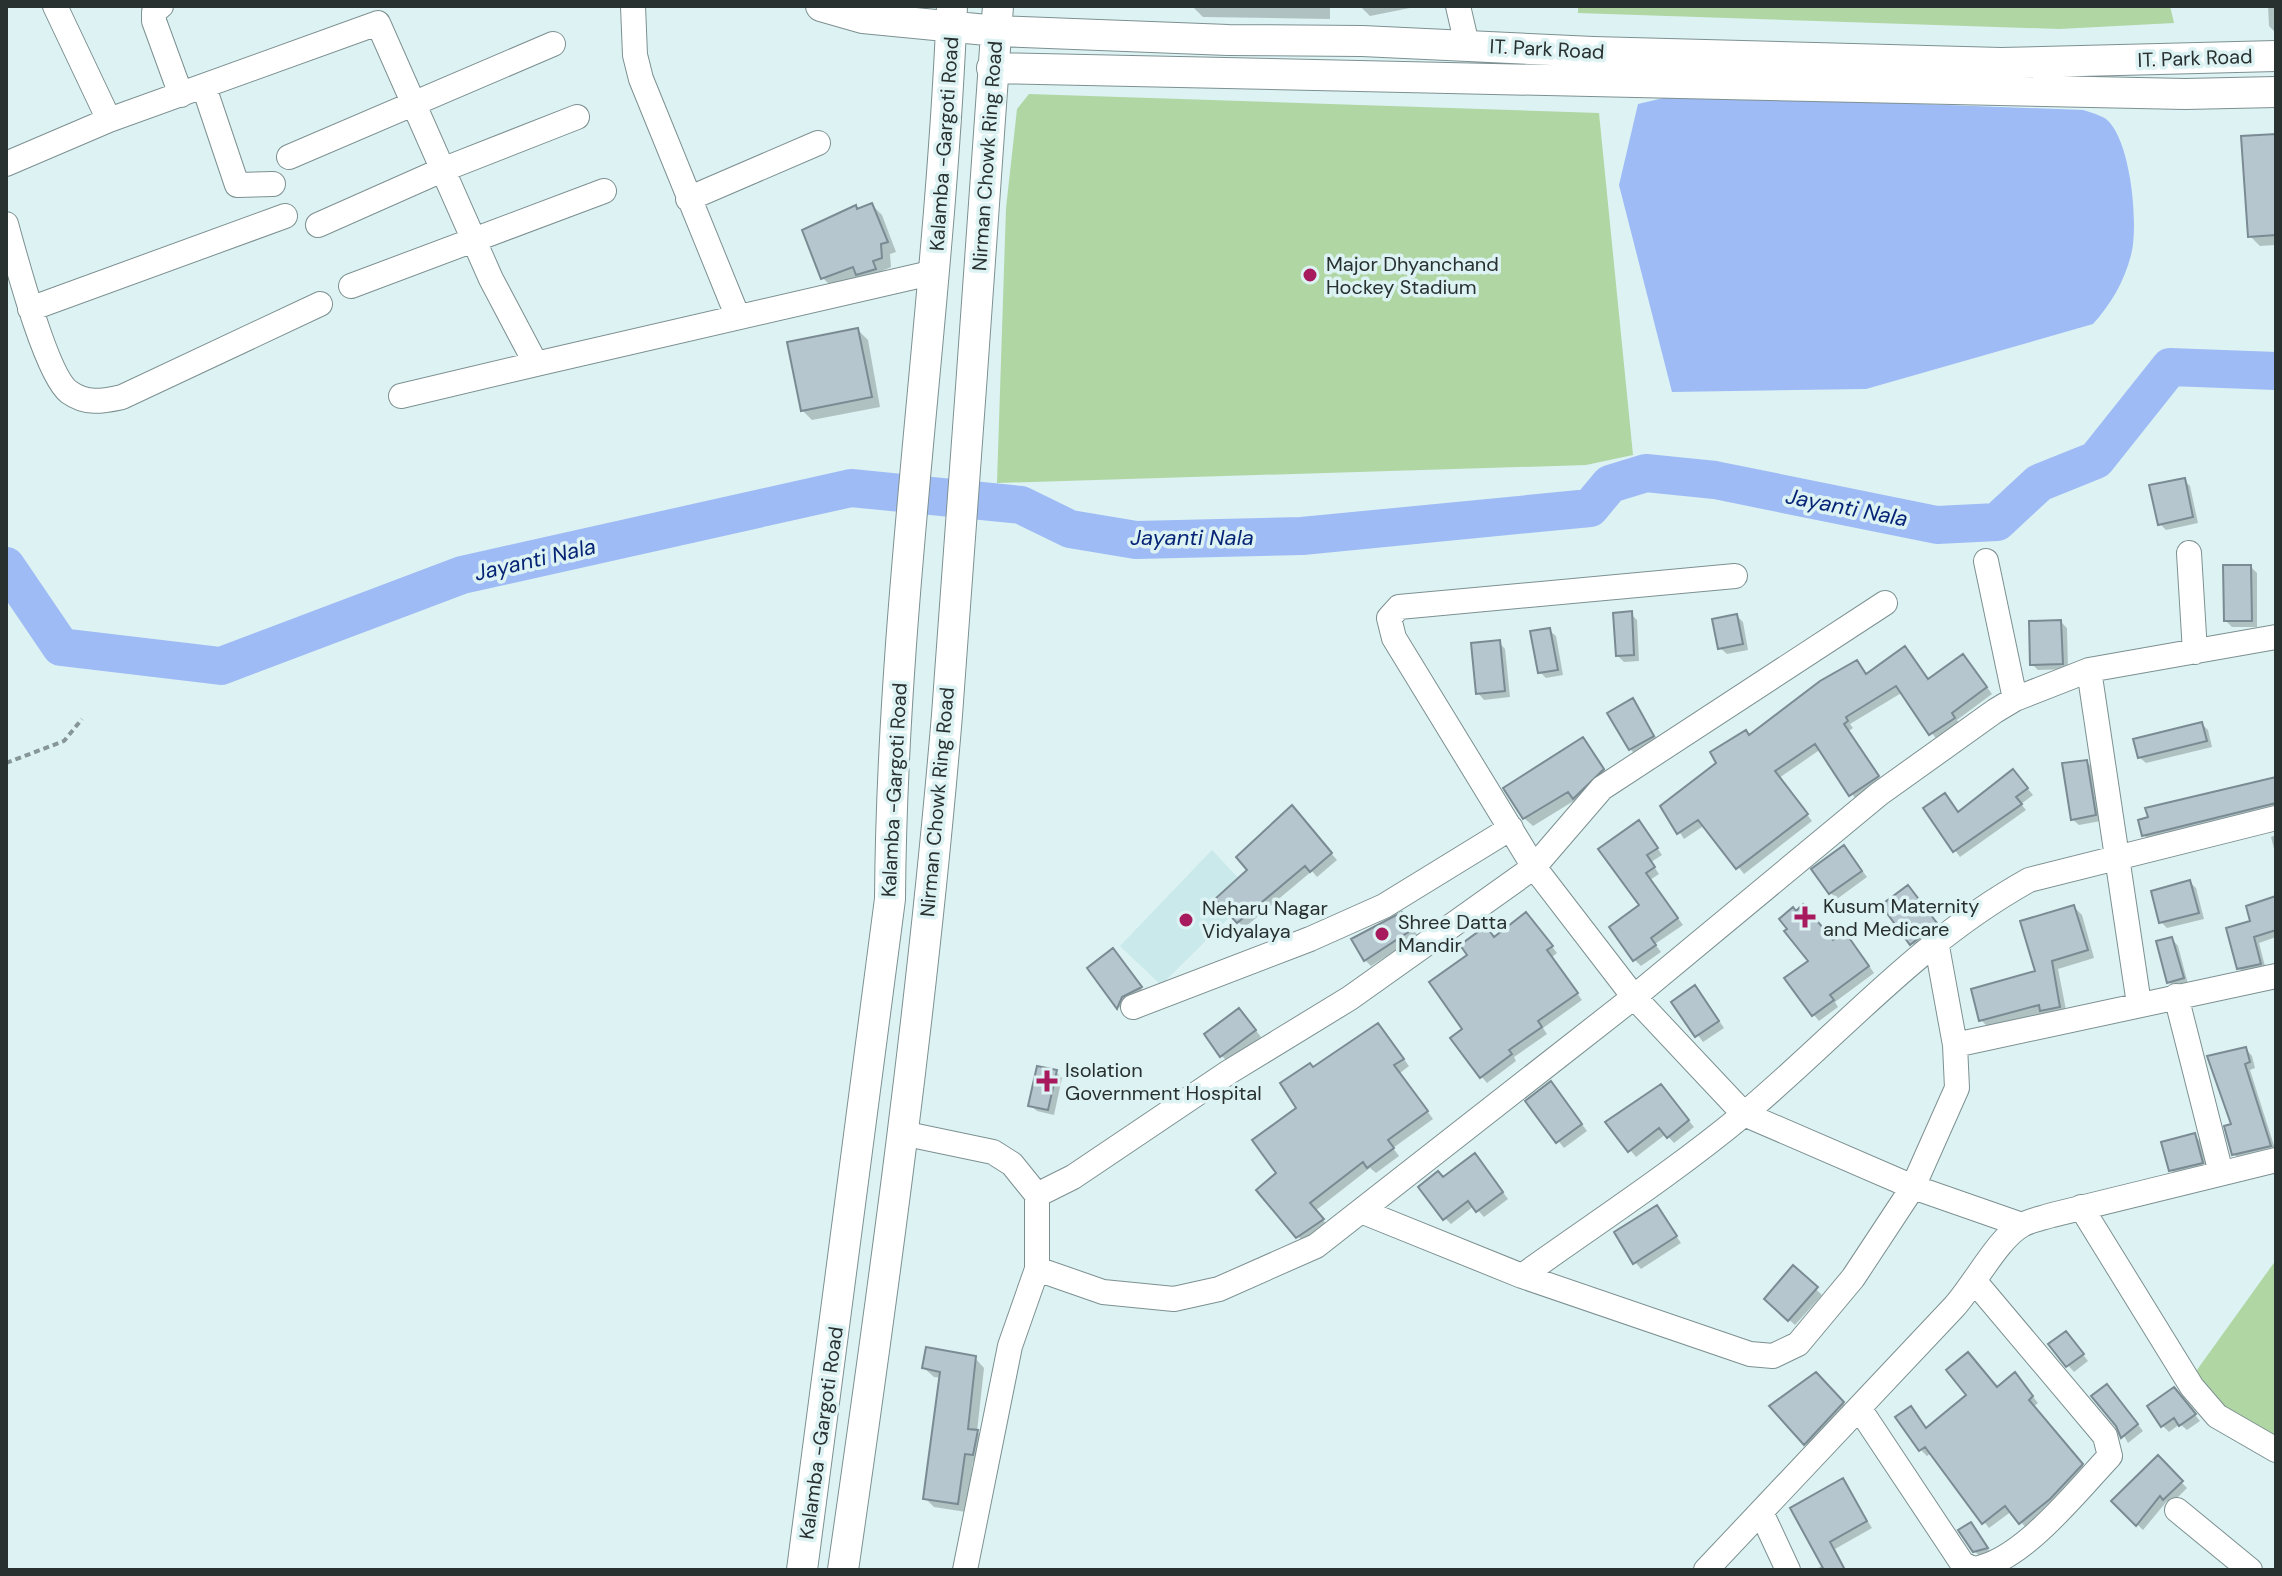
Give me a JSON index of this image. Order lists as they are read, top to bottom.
{
  "streets": {
    "main road": ["IT. Park Road", "Kalamba -Gargoti Road", "Nirman Chowk Ring Road"]
  },
  "crossings": [
    ["IT. Park Road", "Kalamba -Gargoti Road"],
    ["IT. Park Road", "Nirman Chowk Ring Road"]
  ],
  "water": ["Jayanti Nala"],
  "places": {
    "other": ["Major Dhyanchand Hockey Stadium", "Neharu Nagar Vidyalaya", "Shree Datta Mandir"],
    "health": ["Kusum Maternity and Medicare", "Isolation Government Hospital"]
  }
}
